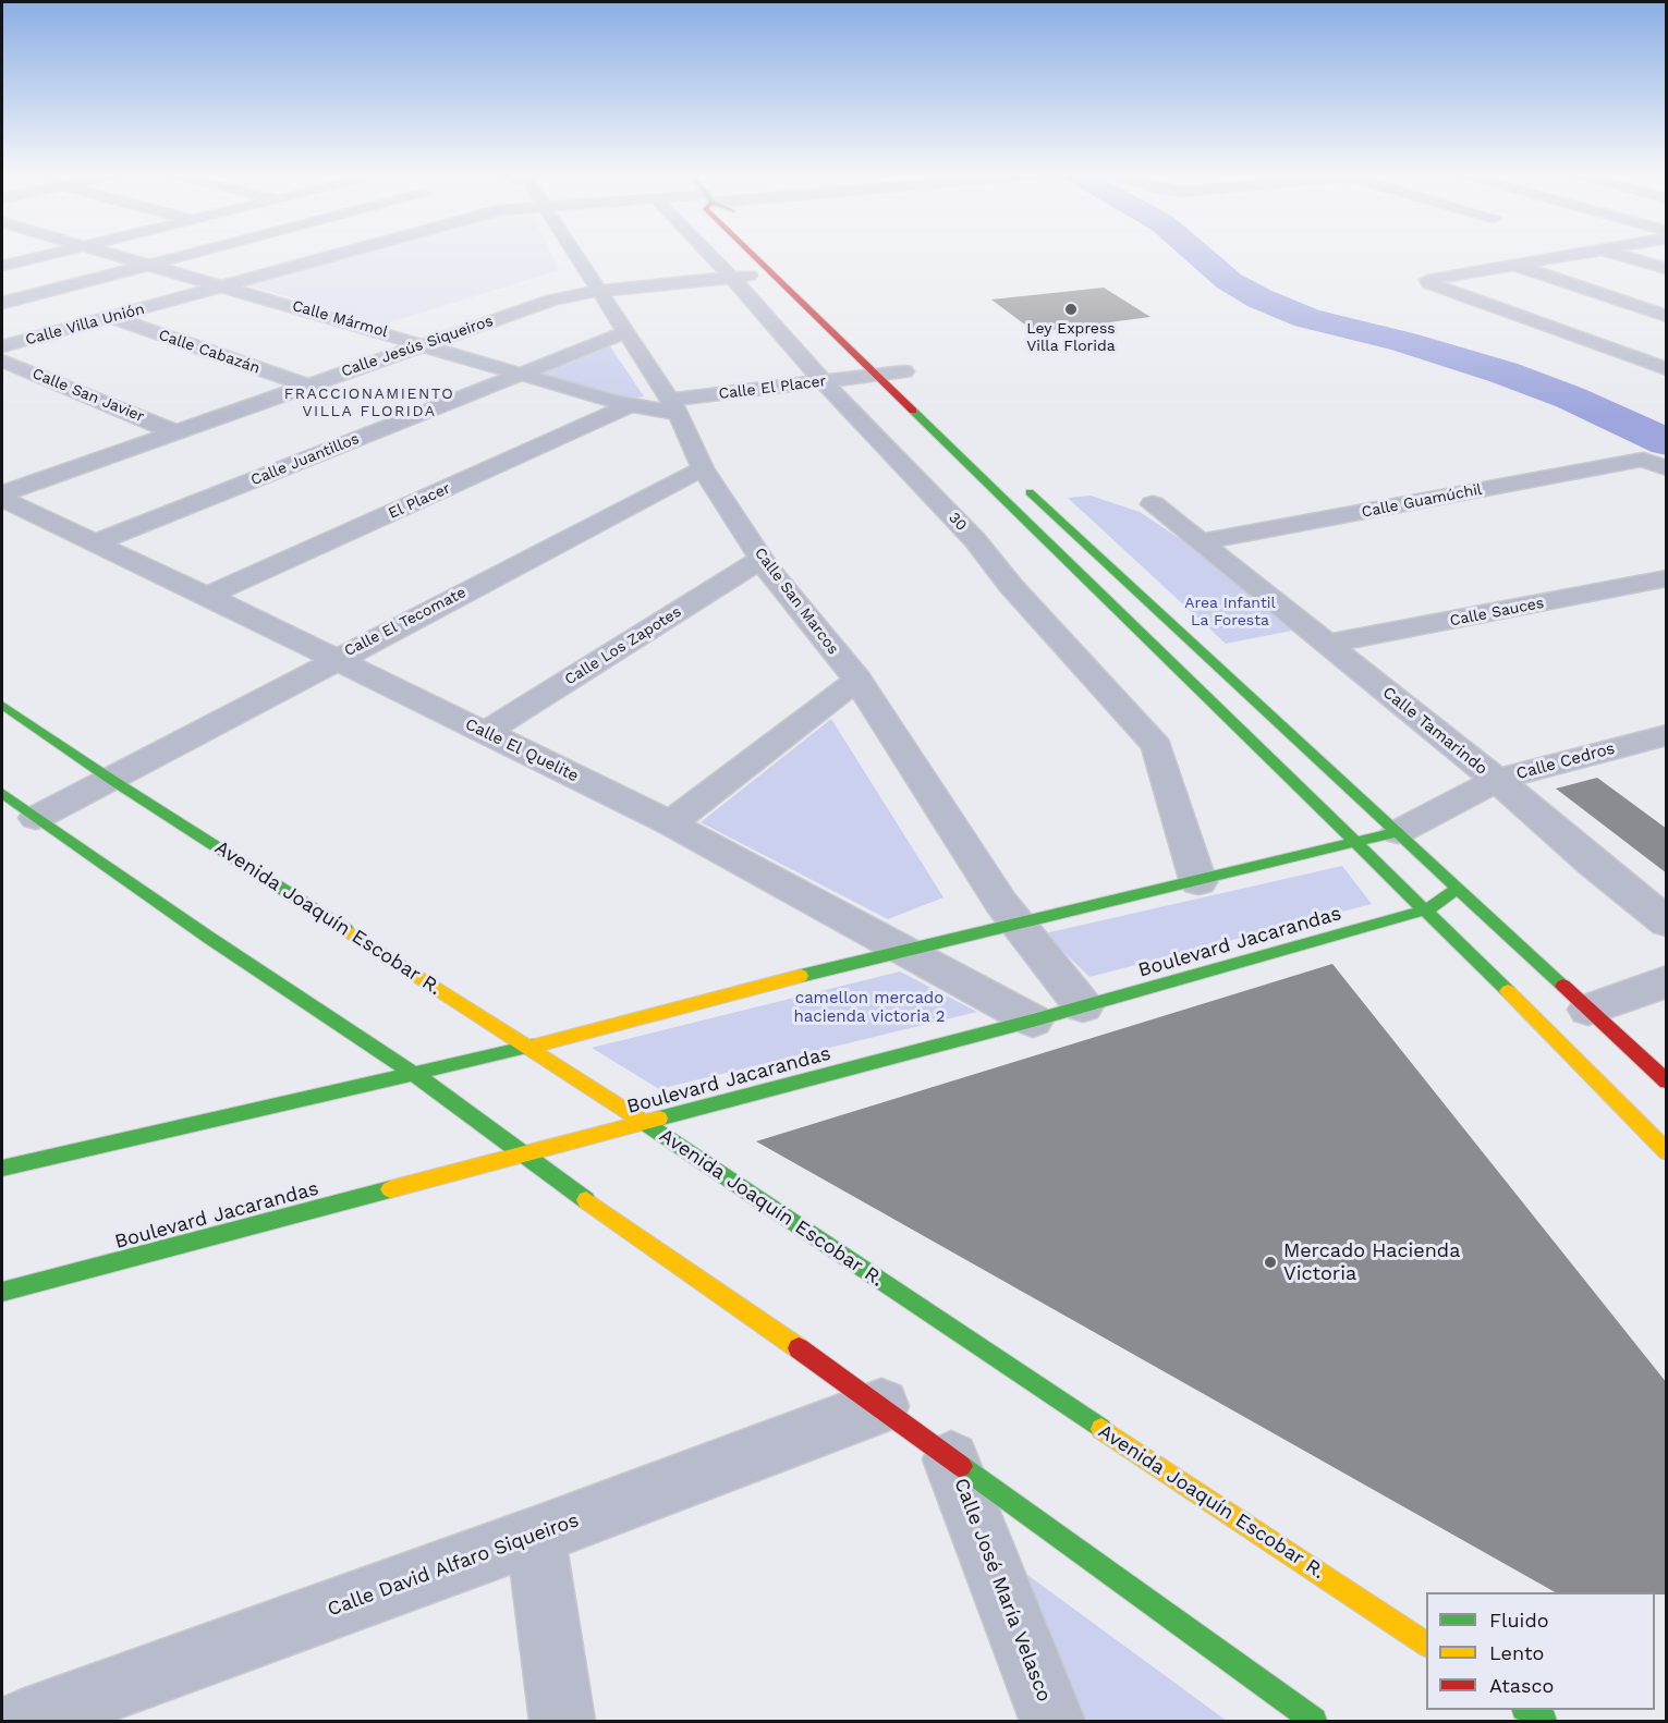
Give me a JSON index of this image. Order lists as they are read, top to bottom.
{
  "streets": {
    "street": [
      "Calle Mármol",
      "Calle Villa Unión",
      "Calle Jesús Siqueiros",
      "Calle Cabazán",
      "Calle El Placer",
      "Calle San Javier",
      "Calle Juantillos",
      "El Placer",
      "Calle Guamúchil",
      "30",
      "Calle San Marcos",
      "Calle Sauces",
      "Calle El Tecomate",
      "Calle Los Zapotes",
      "Calle Tamarindo",
      "Calle El Quelite",
      "Calle Cedros",
      "Avenida Joaquín Escobar R.",
      "Boulevard Jacarandas",
      "Calle David Alfaro Siqueiros",
      "Calle José María Velasco"
    ]
  },
  "crossings": [
    ["Calle Mármol", "Calle Villa Unión"],
    ["Calle Mármol", "Calle Jesús Siqueiros"],
    ["Calle Mármol", "Calle El Placer"],
    ["Calle Mármol", "Calle Juantillos"],
    ["Calle Mármol", "El Placer"],
    ["Calle Mármol", "Calle San Marcos"],
    ["Calle Villa Unión", "Calle Cabazán"],
    ["Calle Jesús Siqueiros", "Calle Cabazán"],
    ["Calle Jesús Siqueiros", "Calle San Javier"],
    ["Calle Jesús Siqueiros", "30"],
    ["Calle Jesús Siqueiros", "Calle San Marcos"],
    ["Calle El Placer", "30"],
    ["Calle El Placer", "Calle San Marcos"],
    ["Calle Juantillos", "Calle San Marcos"],
    ["Calle Juantillos", "Calle El Quelite"],
    ["El Placer", "Calle El Quelite"],
    ["Calle Guamúchil", "Calle Tamarindo"],
    ["Calle San Marcos", "Calle El Tecomate"],
    ["Calle San Marcos", "Calle Los Zapotes"],
    ["Calle San Marcos", "Boulevard Jacarandas"],
    ["Calle Sauces", "Calle Tamarindo"],
    ["Calle El Tecomate", "Calle El Quelite"],
    ["Calle El Tecomate", "Avenida Joaquín Escobar R."],
    ["Calle Los Zapotes", "Calle El Quelite"],
    ["Calle Tamarindo", "Calle Cedros"],
    ["Calle El Quelite", "Boulevard Jacarandas"],
    ["Avenida Joaquín Escobar R.", "Boulevard Jacarandas"]
  ],
  "districts": ["FRACCIONAMIENTO VILLA FLORIDA"],
  "parks": ["Area Infantil La Foresta", "camellon mercado hacienda victoria 2"],
  "places": ["Ley Express Villa Florida", "Mercado Hacienda Victoria"],
  "legend": ["Fluido", "Lento", "Atasco"]
}
